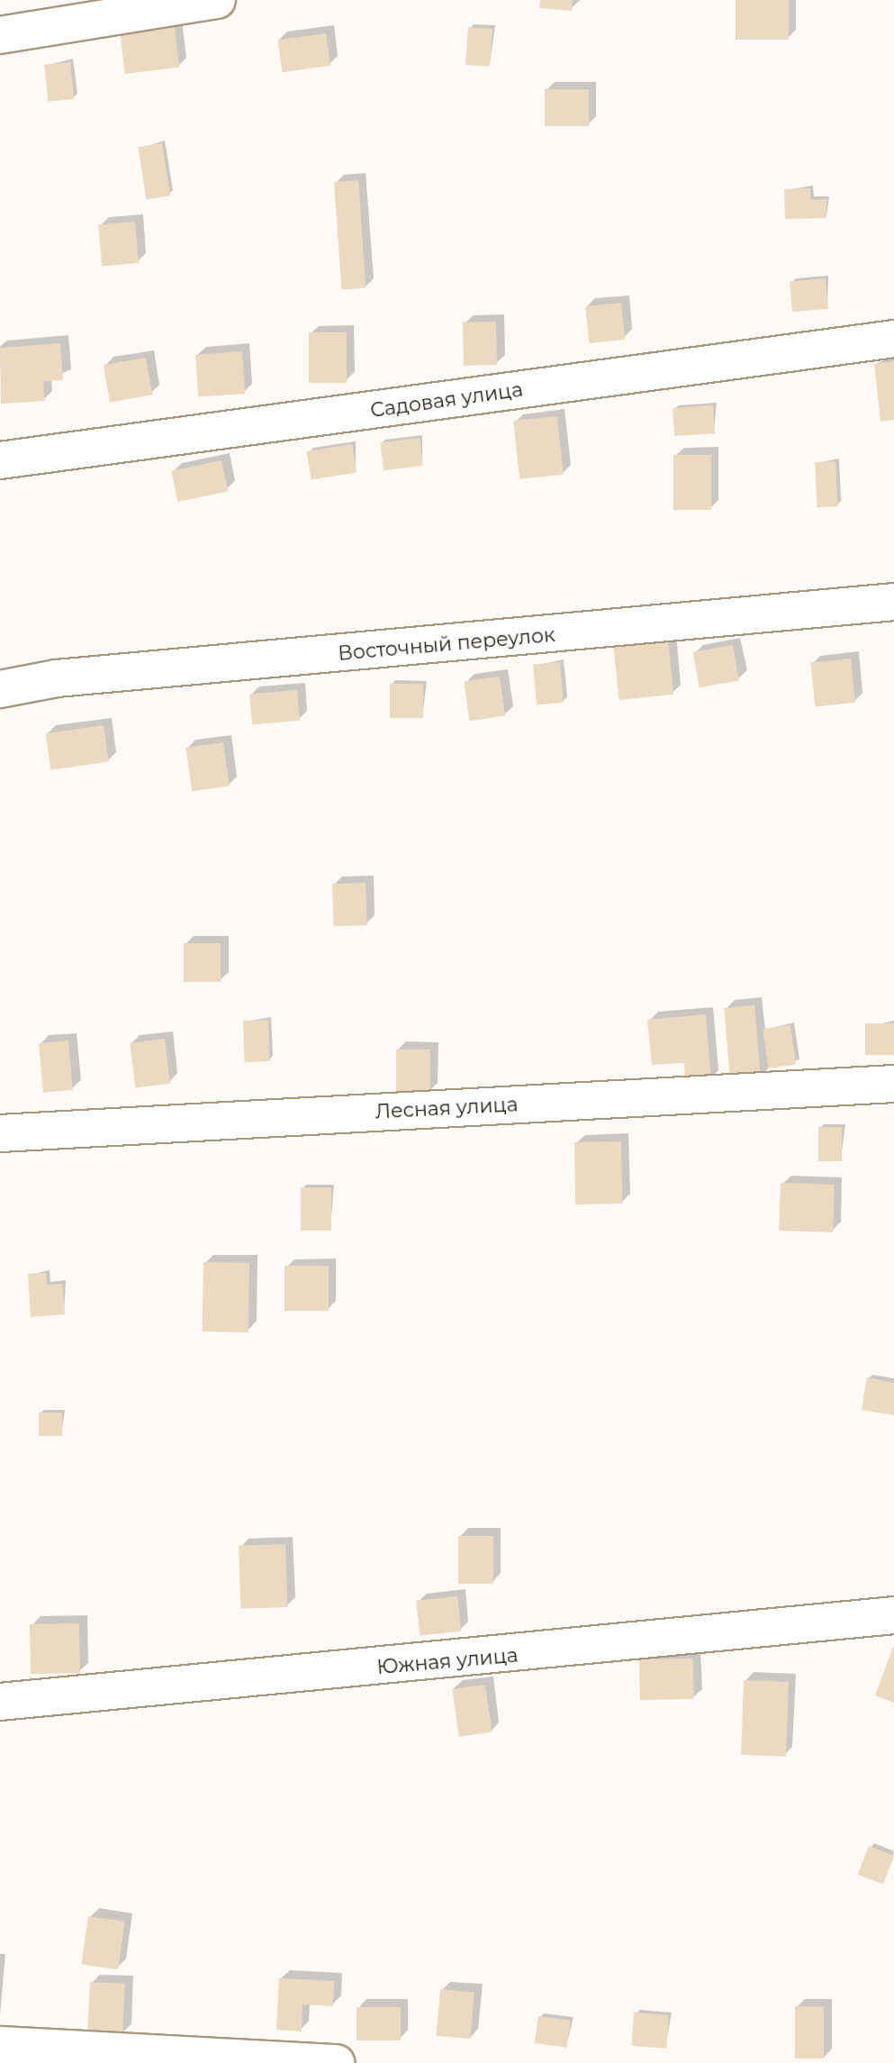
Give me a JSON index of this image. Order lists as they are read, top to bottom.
{
  "streets": {
    "street": [
      "Садовая улица",
      "Восточный переулок",
      "Лесная улица",
      "Южная улица"
    ]
  }
}
